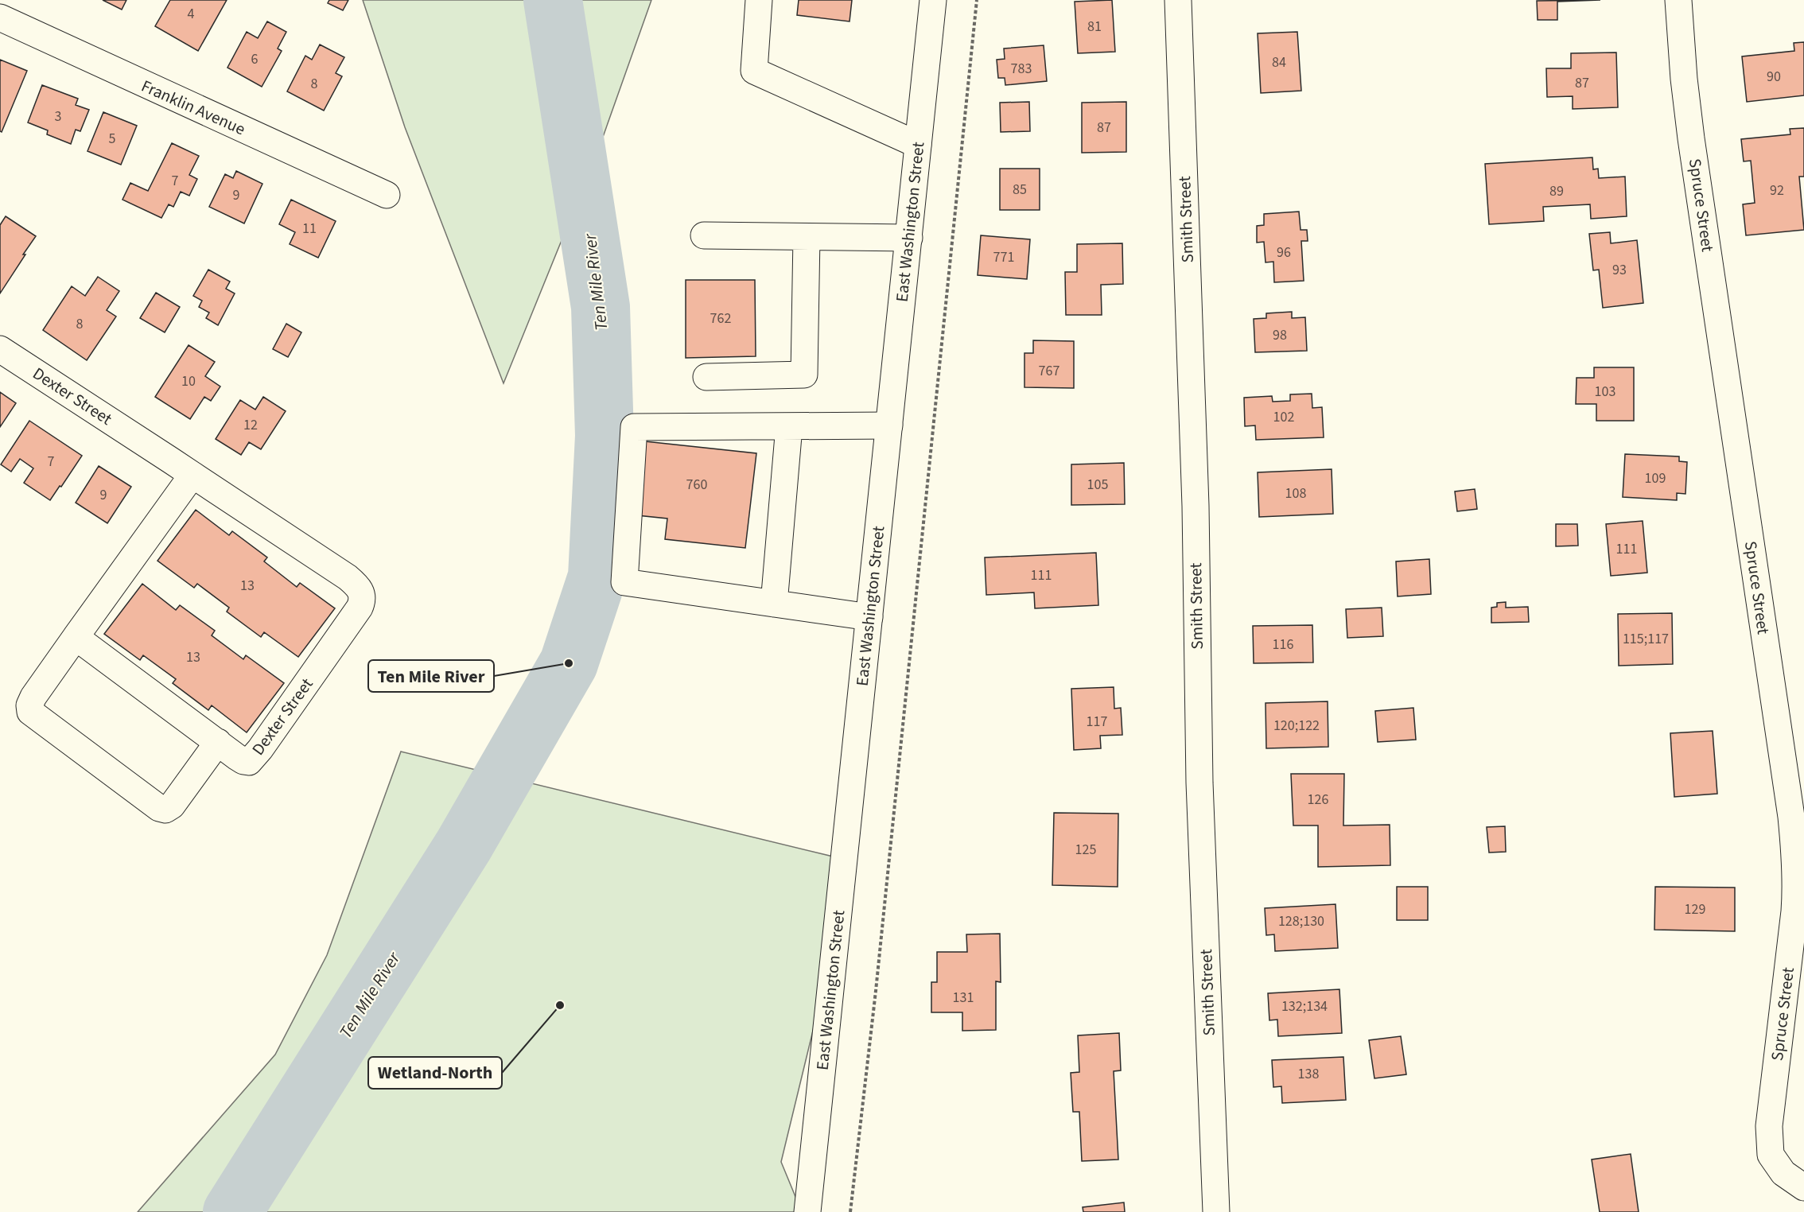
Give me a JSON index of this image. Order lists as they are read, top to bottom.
{
  "streets": {
    "street": [
      "Franklin Avenue",
      "Spruce Street",
      "Smith Street",
      "East Washington Street",
      "Dexter Street"
    ]
  },
  "water": ["Ten Mile River"],
  "places": ["Ten Mile River", "Wetland-North"],
  "house_numbers": [
    "4",
    "81",
    "6",
    "84",
    "783",
    "90",
    "87",
    "8",
    "3",
    "87",
    "5",
    "7",
    "85",
    "92",
    "89",
    "9",
    "11",
    "96",
    "771",
    "93",
    "762",
    "8",
    "98",
    "767",
    "10",
    "103",
    "102",
    "12",
    "7",
    "109",
    "760",
    "105",
    "108",
    "9",
    "111",
    "111",
    "13",
    "115;117",
    "116",
    "13",
    "117",
    "120;122",
    "126",
    "125",
    "129",
    "128;130",
    "131",
    "132;134",
    "138"
  ]
}
